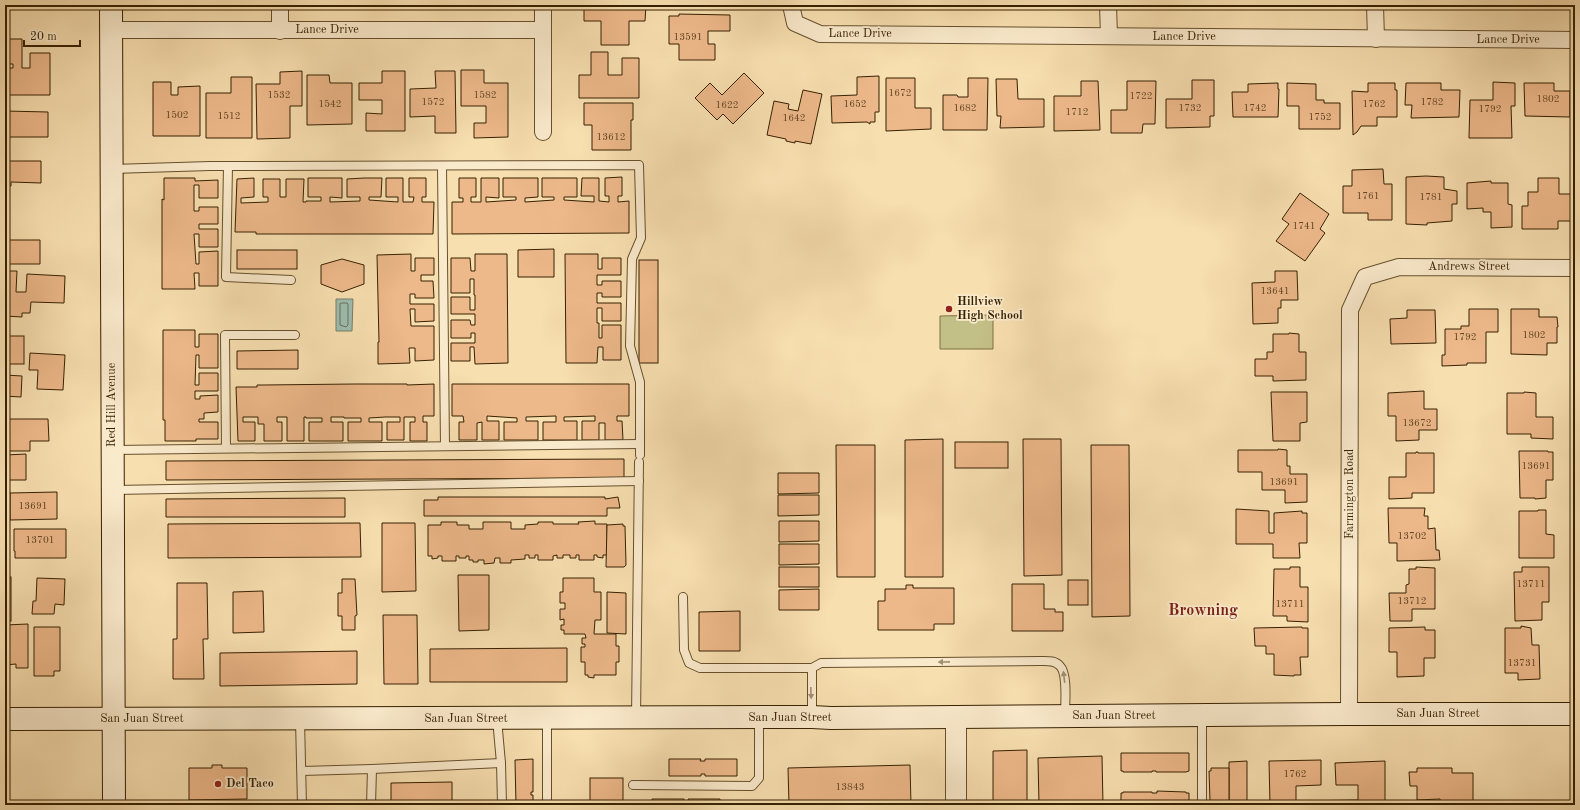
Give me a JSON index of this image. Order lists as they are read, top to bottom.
{
  "streets": {
    "main road": ["Red Hill Avenue", "San Juan Street"],
    "street": ["Lance Drive", "Andrews Street", "Farmington Road"]
  },
  "crossings": [
    ["Lance Drive", "Red Hill Avenue"],
    ["Andrews Street", "Farmington Road"],
    ["Red Hill Avenue", "San Juan Street"],
    ["Farmington Road", "San Juan Street"]
  ],
  "districts": ["Browning"],
  "places": ["Hillview High School", "Del Taco"],
  "house_numbers": [
    "13591",
    "1672",
    "1532",
    "1582",
    "1722",
    "1802",
    "1572",
    "1782",
    "1542",
    "1652",
    "1762",
    "1622",
    "1682",
    "1732",
    "1742",
    "1792",
    "1712",
    "1502",
    "1512",
    "1752",
    "1642",
    "13612",
    "1761",
    "1781",
    "1741",
    "13641",
    "1802",
    "1792",
    "13672",
    "13691",
    "13691",
    "13691",
    "13702",
    "13701",
    "13711",
    "13712",
    "13711",
    "13731",
    "1762",
    "13843"
  ],
  "scale_bar": "20 m"
}
